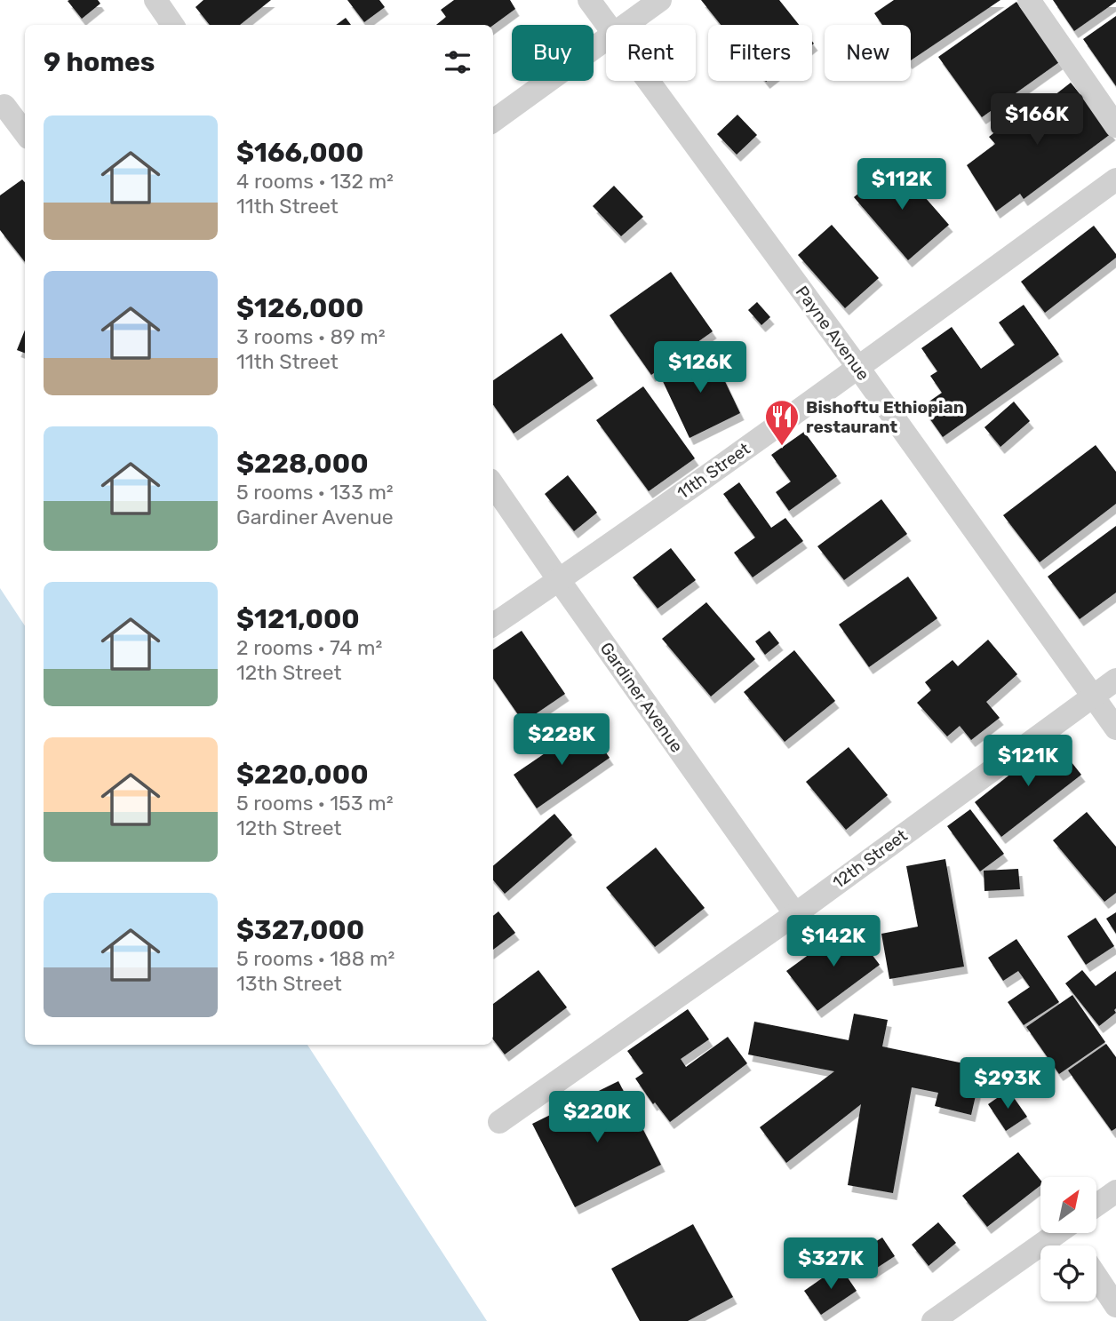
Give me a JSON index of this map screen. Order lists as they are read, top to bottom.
{
  "streets": {
    "street": [
      "Payne Avenue",
      "11th Street",
      "Gardiner Avenue",
      "12th Street"
    ]
  },
  "crossings": [
    ["Payne Avenue", "11th Street"],
    ["Payne Avenue", "12th Street"],
    ["11th Street", "Gardiner Avenue"],
    ["Gardiner Avenue", "12th Street"]
  ],
  "places": {
    "restaurant": ["Bishoftu Ethiopian restaurant"]
  },
  "north": "top right",
  "page": {
    "chip": [
      "Buy",
      "Rent",
      "Filters",
      "New"
    ],
    "heading": "9 homes",
    "price": [
      "$166K",
      "$112K",
      "$126K",
      "$228K",
      "$121K",
      "$142K",
      "$293K",
      "$220K",
      "$327K"
    ],
    "list": [
      {
        "name": "$166,000",
        "note": "4 rooms · 132 m² · 11th Street"
      },
      {
        "name": "$126,000",
        "note": "3 rooms · 89 m² · 11th Street"
      },
      {
        "name": "$228,000",
        "note": "5 rooms · 133 m² · Gardiner Avenue"
      },
      {
        "name": "$121,000",
        "note": "2 rooms · 74 m² · 12th Street"
      },
      {
        "name": "$220,000",
        "note": "5 rooms · 153 m² · 12th Street"
      },
      {
        "name": "$327,000",
        "note": "5 rooms · 188 m² · 13th Street"
      }
    ]
  }
}
